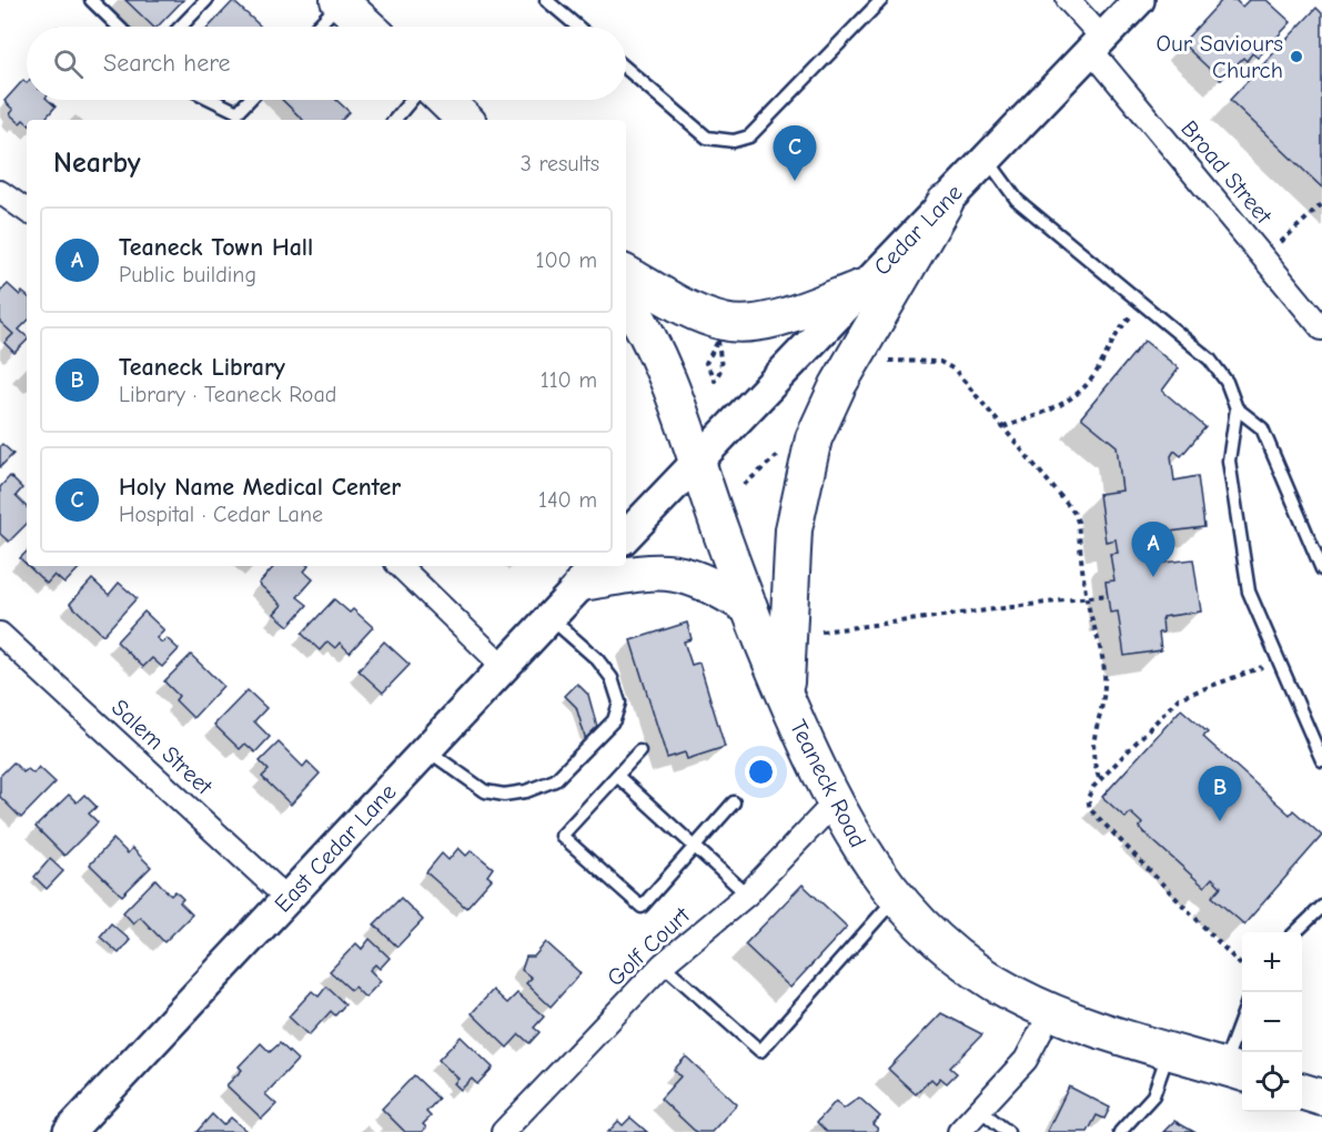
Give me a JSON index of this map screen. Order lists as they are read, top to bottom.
{
  "streets": {
    "main road": ["Teaneck Road"],
    "street": [
      "Broad Street",
      "Cedar Lane",
      "Salem Street",
      "East Cedar Lane",
      "Golf Court"
    ]
  },
  "crossings": [
    ["Broad Street", "Cedar Lane"],
    ["Cedar Lane", "Teaneck Road"],
    ["Salem Street", "East Cedar Lane"],
    ["Teaneck Road", "Golf Court"]
  ],
  "places": ["Our Saviours Church"],
  "page": {
    "search": "Search here",
    "heading": ["Nearby", "3 results"],
    "pins": ["C", "A", "B"],
    "list": [
      {
        "mark": "A",
        "name": "Teaneck Town Hall",
        "note": "Public building",
        "value": "100 m"
      },
      {
        "mark": "B",
        "name": "Teaneck Library",
        "note": "Library · Teaneck Road",
        "value": "110 m"
      },
      {
        "mark": "C",
        "name": "Holy Name Medical Center",
        "note": "Hospital · Cedar Lane",
        "value": "140 m"
      }
    ],
    "map_buttons": ["+", "−"]
  }
}
